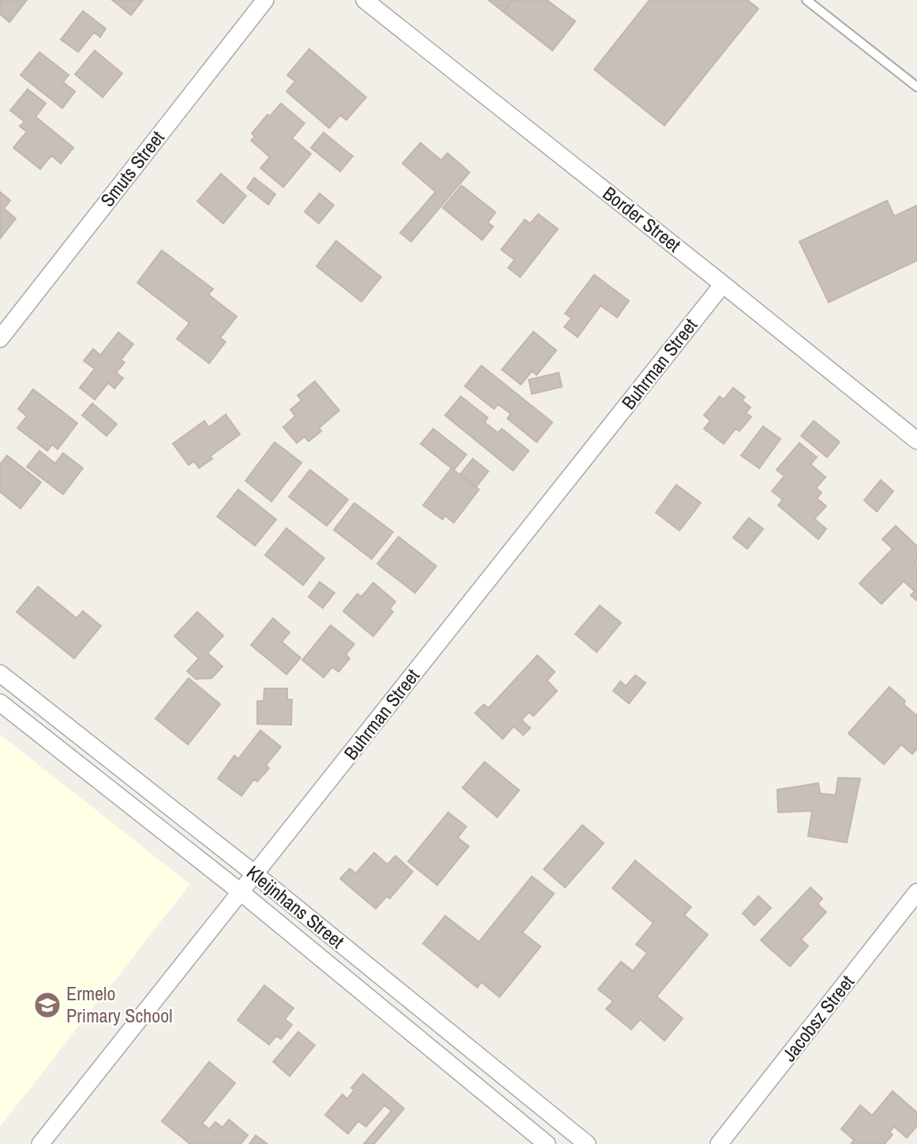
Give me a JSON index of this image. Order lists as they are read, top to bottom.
{
  "streets": {
    "street": [
      "Smuts Street",
      "Border Street",
      "Buhrman Street",
      "Kleijnhans Street",
      "Jacobsz Street"
    ]
  },
  "crossings": [
    ["Border Street", "Buhrman Street"],
    ["Buhrman Street", "Kleijnhans Street"]
  ],
  "places": {
    "school or university": ["Ermelo Primary School"]
  }
}
